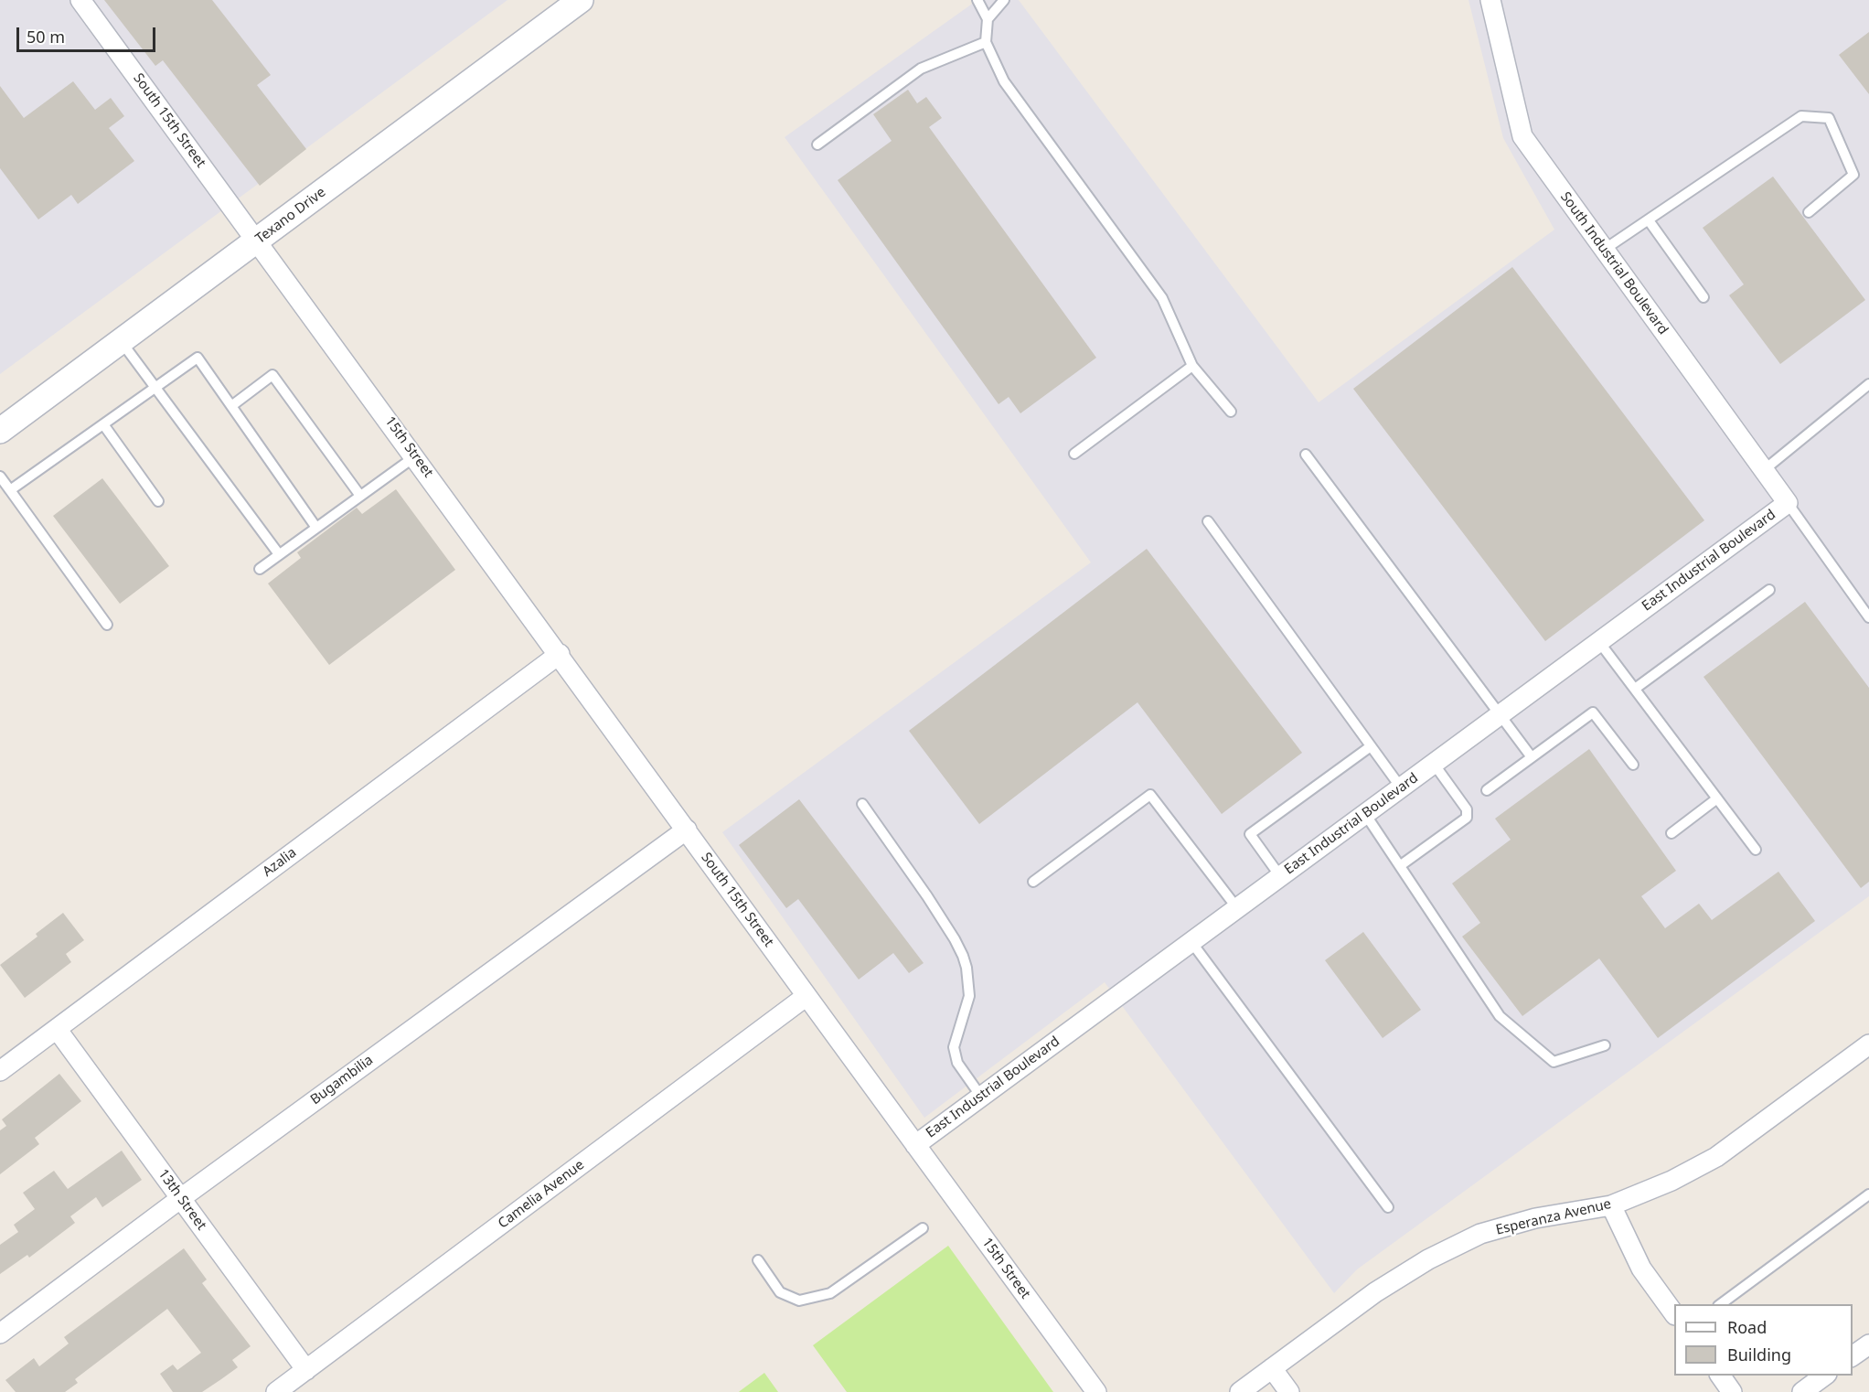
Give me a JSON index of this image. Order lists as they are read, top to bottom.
{
  "streets": {
    "street": [
      "South 15th Street",
      "Texano Drive",
      "South Industrial Boulevard",
      "15th Street",
      "East Industrial Boulevard",
      "Azalia",
      "Bugambilia",
      "Camelia Avenue",
      "13th Street",
      "Esperanza Avenue"
    ]
  },
  "crossings": [
    ["South 15th Street", "Texano Drive"],
    ["South 15th Street", "15th Street"],
    ["South 15th Street", "East Industrial Boulevard"],
    ["South 15th Street", "Azalia"],
    ["South 15th Street", "Bugambilia"],
    ["South 15th Street", "Camelia Avenue"],
    ["Texano Drive", "15th Street"],
    ["South Industrial Boulevard", "East Industrial Boulevard"],
    ["15th Street", "East Industrial Boulevard"],
    ["15th Street", "Azalia"],
    ["Azalia", "13th Street"],
    ["Bugambilia", "13th Street"],
    ["Camelia Avenue", "13th Street"]
  ],
  "legend": ["Road", "Building"],
  "scale_bar": "50 m"
}
